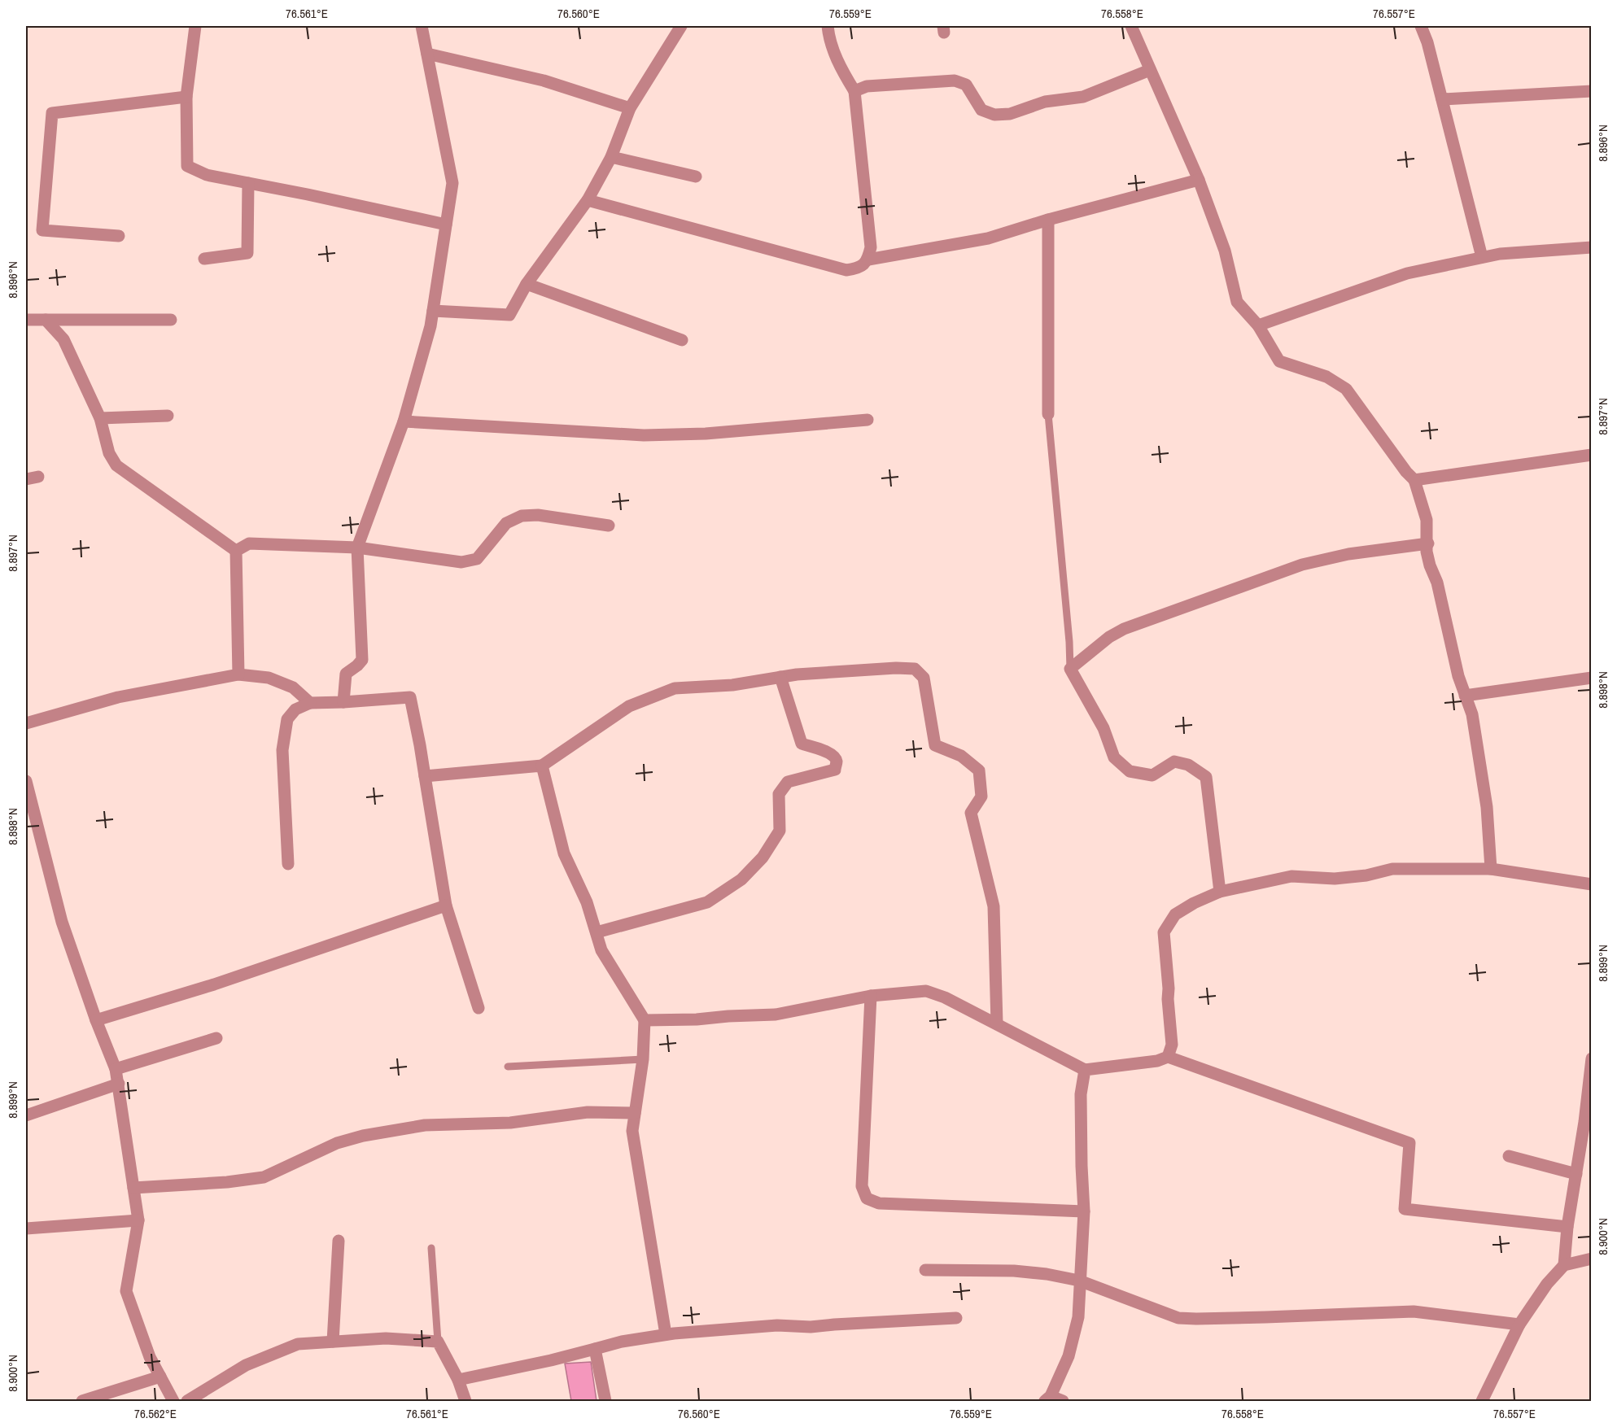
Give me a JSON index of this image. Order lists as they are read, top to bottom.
{
  "coordinates": [
    "76.561°E",
    "76.560°E",
    "76.559°E",
    "76.558°E",
    "76.557°E",
    "8.896°N",
    "8.897°N",
    "8.898°N",
    "8.899°N",
    "8.900°N",
    "76.562°E"
  ]
}
